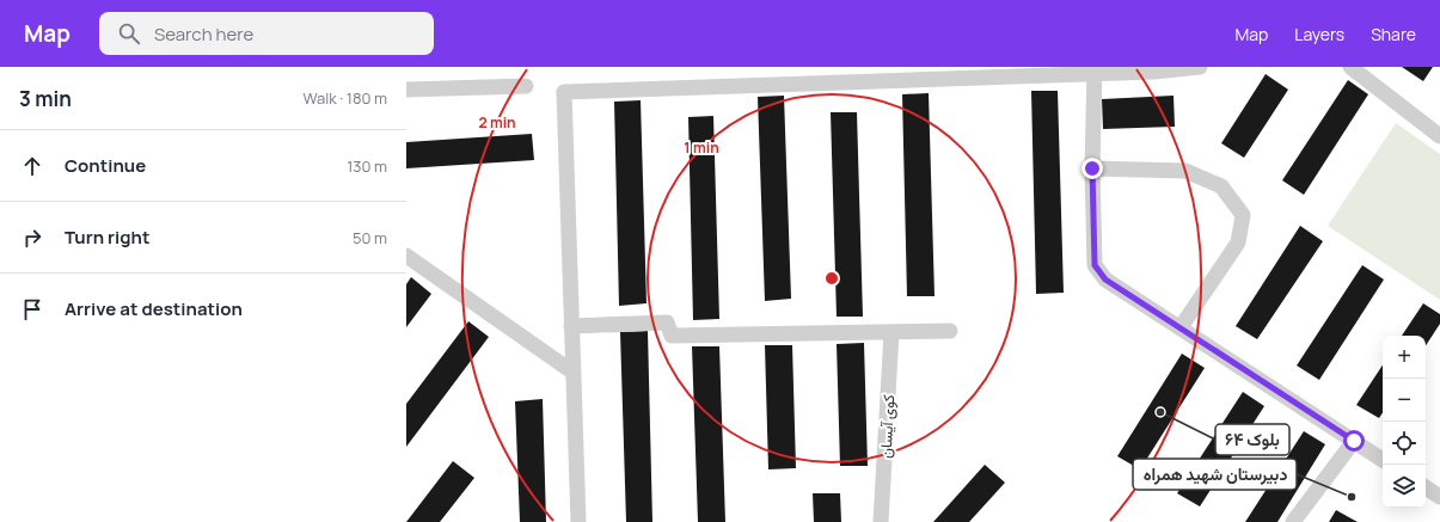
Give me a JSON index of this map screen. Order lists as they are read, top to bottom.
{
  "streets": {
    "street": ["کوی آیسان"]
  },
  "places": ["بلوک ۶۴", "دبیرستان شهید همراه"],
  "page": {
    "header": "Map",
    "search": "Search here",
    "nav": ["Map", "Layers", "Share"],
    "heading": ["3 min", "Walk · 180 m"],
    "list": [
      ["Continue", "130 m"],
      ["Turn right", "50 m"],
      "Arrive at destination"
    ],
    "map_buttons": ["+", "−"]
  },
  "rings": ["2 min", "1 min"]
}
